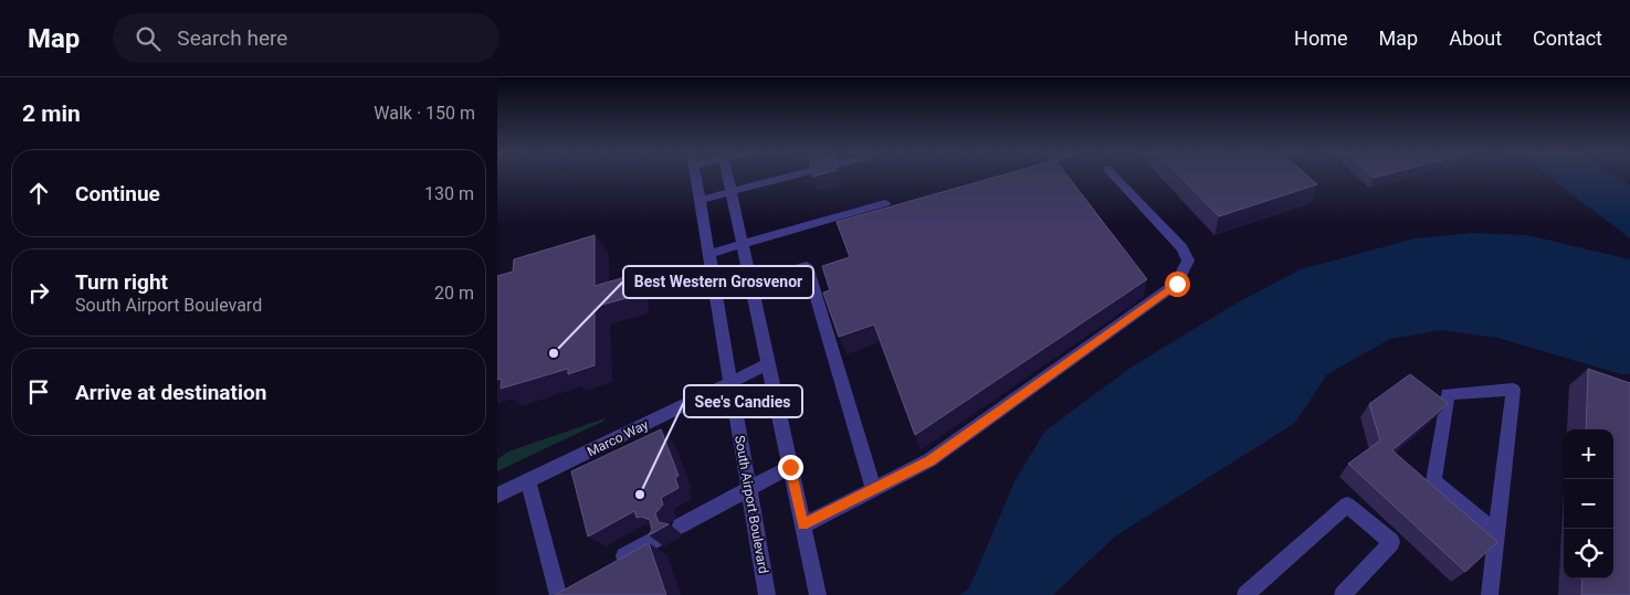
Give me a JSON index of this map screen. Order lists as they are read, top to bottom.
{
  "streets": {
    "street": ["Marco Way", "South Airport Boulevard"]
  },
  "crossings": [
    ["Marco Way", "South Airport Boulevard"]
  ],
  "places": ["Best Western Grosvenor", "See's Candies"],
  "page": {
    "header": "Map",
    "search": "Search here",
    "nav": [
      "Home",
      "Map",
      "About",
      "Contact"
    ],
    "heading": ["2 min", "Walk · 150 m"],
    "list": [
      ["Continue", "130 m"],
      ["Turn right", "South Airport Boulevard", "20 m"],
      "Arrive at destination"
    ],
    "map_buttons": ["+", "−"]
  }
}
